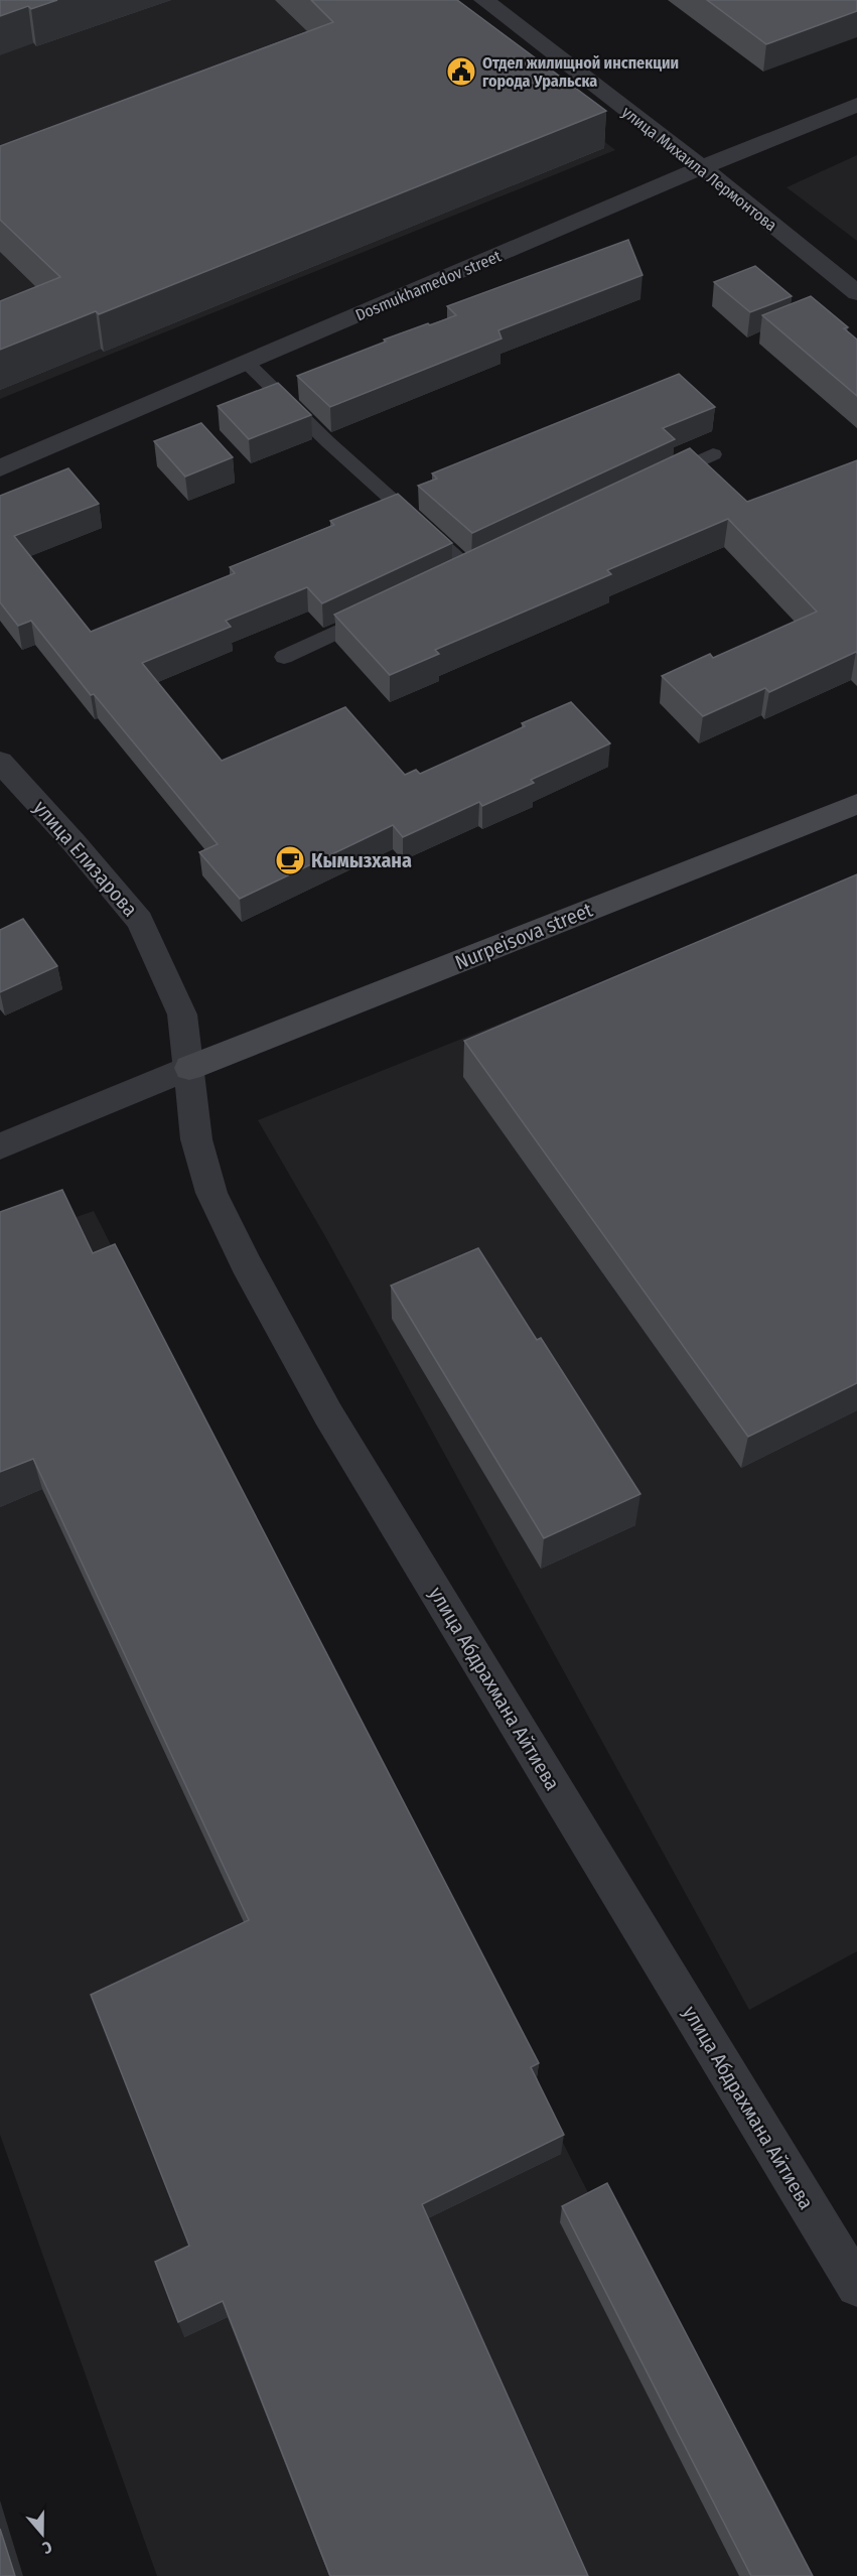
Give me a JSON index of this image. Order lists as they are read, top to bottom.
{
  "streets": {
    "street": [
      "улица Михаила Лермонтова",
      "Dosmukhamedov street",
      "улица Елизарова",
      "Nurpeisova street",
      "улица Абдрахмана Айтиева"
    ]
  },
  "crossings": [
    ["улица Михаила Лермонтова", "Dosmukhamedov street"],
    ["улица Елизарова", "Nurpeisova street"],
    ["улица Елизарова", "улица Абдрахмана Айтиева"],
    ["Nurpeisova street", "улица Абдрахмана Айтиева"]
  ],
  "places": {
    "public building": ["Отдел жилищной инспекции города Уральска"],
    "cafe": ["Кымызхана"]
  },
  "north": "bottom"
}
